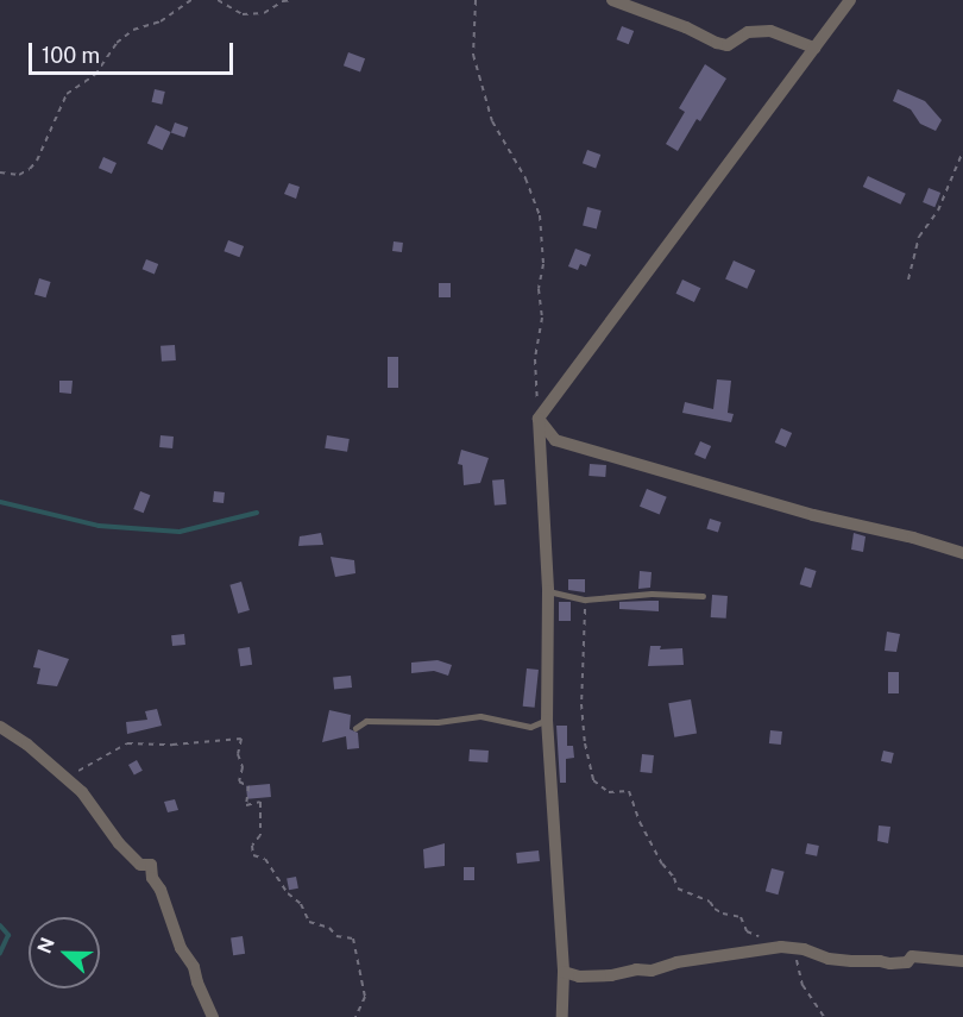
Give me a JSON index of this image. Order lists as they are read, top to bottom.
{
  "scale_bar": "100 m",
  "north": "left"
}
